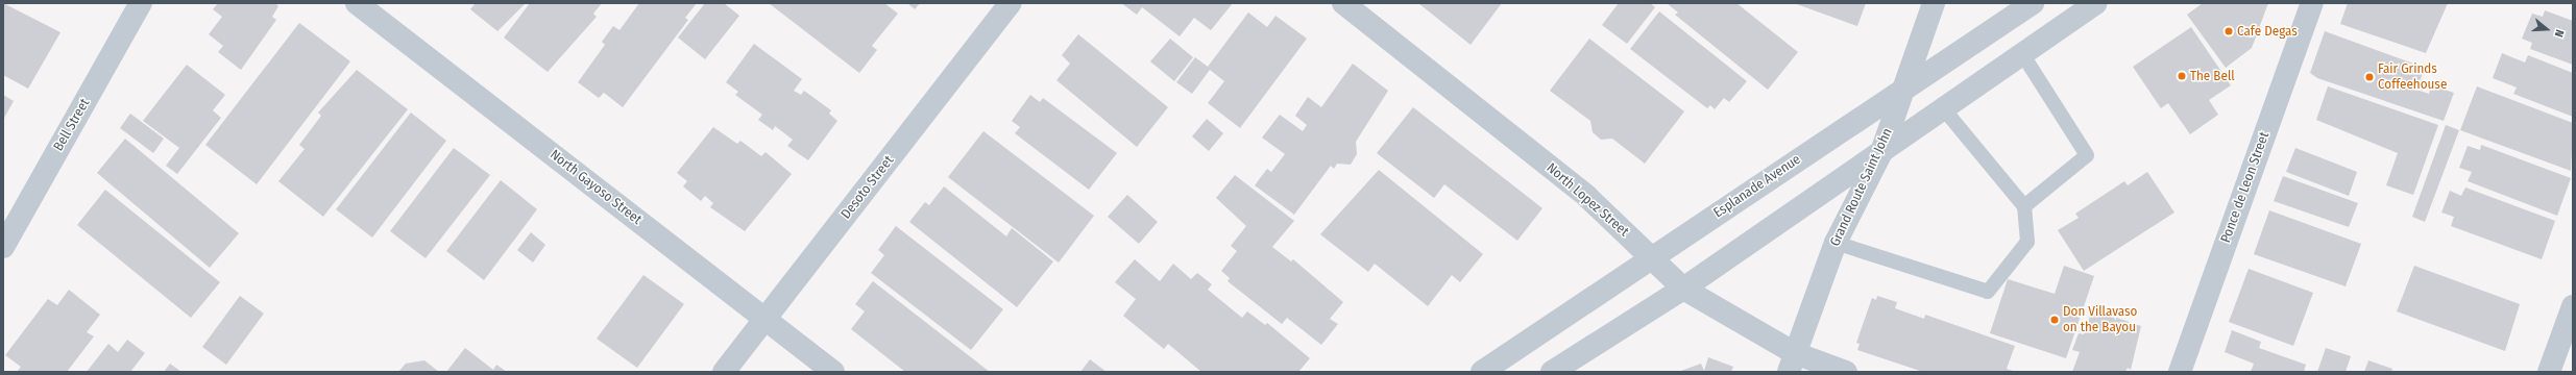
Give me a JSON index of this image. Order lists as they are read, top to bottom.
{
  "streets": {
    "street": [
      "Bell Street",
      "Esplanade Avenue",
      "North Gayoso Street",
      "Desoto Street",
      "Grand Route Saint John",
      "Ponce de Leon Street",
      "North Lopez Street"
    ]
  },
  "crossings": [
    ["Esplanade Avenue", "Grand Route Saint John"],
    ["Esplanade Avenue", "North Lopez Street"],
    ["North Gayoso Street", "Desoto Street"],
    ["Grand Route Saint John", "North Lopez Street"]
  ],
  "places": [
    "Cafe Degas",
    "The Bell",
    "Fair Grinds Coffeehouse",
    "Don Villavaso on the Bayou"
  ],
  "north": "right"
}
